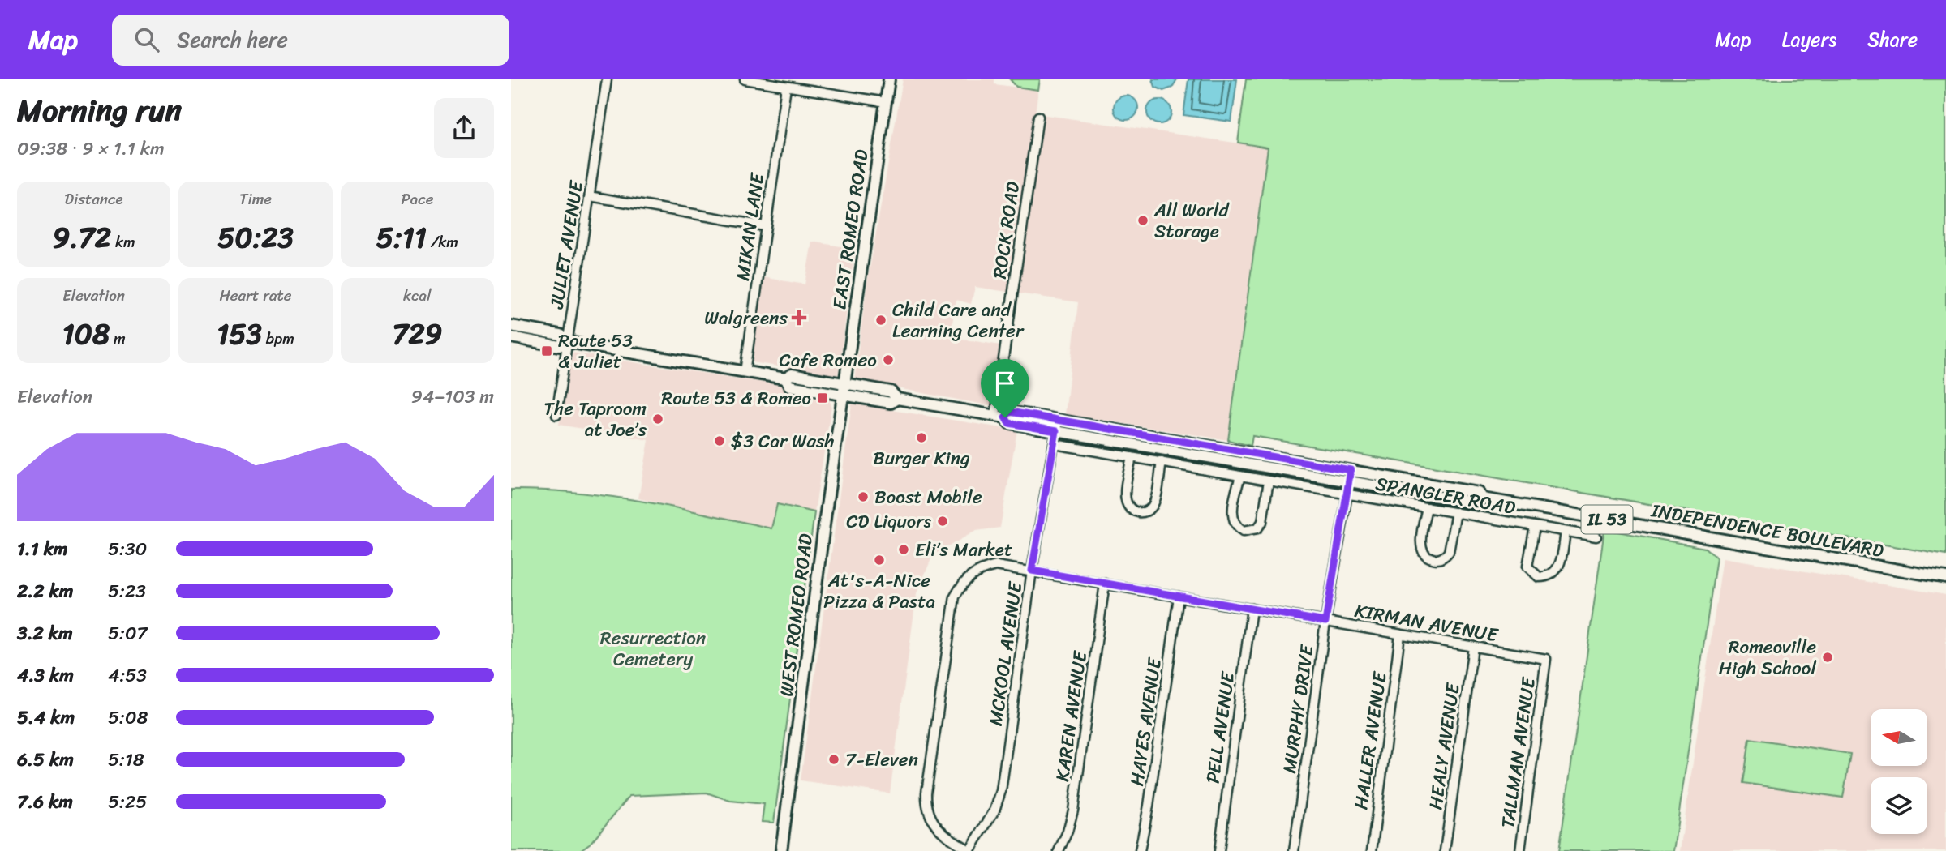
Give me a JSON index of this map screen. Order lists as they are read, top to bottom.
{
  "streets": {
    "main road": [
      "EAST ROMEO ROAD",
      "IL 53",
      "INDEPENDENCE BOULEVARD",
      "WEST ROMEO ROAD"
    ],
    "street": [
      "MIKAN LANE",
      "ROCK ROAD",
      "JULIET AVENUE",
      "SPANGLER ROAD",
      "KIRMAN AVENUE",
      "MCKOOL AVENUE",
      "MURPHY DRIVE",
      "KAREN AVENUE",
      "HAYES AVENUE",
      "PELL AVENUE",
      "HALLER AVENUE",
      "HEALY AVENUE",
      "TALLMAN AVENUE"
    ]
  },
  "crossings": [
    ["MIKAN LANE", "INDEPENDENCE BOULEVARD"],
    ["EAST ROMEO ROAD", "INDEPENDENCE BOULEVARD"],
    ["EAST ROMEO ROAD", "WEST ROMEO ROAD"],
    ["ROCK ROAD", "INDEPENDENCE BOULEVARD"],
    ["JULIET AVENUE", "INDEPENDENCE BOULEVARD"],
    ["SPANGLER ROAD", "MCKOOL AVENUE"],
    ["SPANGLER ROAD", "MURPHY DRIVE"],
    ["INDEPENDENCE BOULEVARD", "WEST ROMEO ROAD"],
    ["INDEPENDENCE BOULEVARD", "MCKOOL AVENUE"],
    ["INDEPENDENCE BOULEVARD", "MURPHY DRIVE"],
    ["KIRMAN AVENUE", "MCKOOL AVENUE"],
    ["KIRMAN AVENUE", "MURPHY DRIVE"],
    ["KIRMAN AVENUE", "KAREN AVENUE"],
    ["KIRMAN AVENUE", "HAYES AVENUE"],
    ["KIRMAN AVENUE", "PELL AVENUE"],
    ["KIRMAN AVENUE", "HALLER AVENUE"],
    ["KIRMAN AVENUE", "HEALY AVENUE"],
    ["KIRMAN AVENUE", "TALLMAN AVENUE"]
  ],
  "parks": ["Resurrection Cemetery"],
  "places": {
    "other": [
      "All World Storage",
      "Child Care and Learning Center",
      "Cafe Romeo",
      "The Taproom at Joe’s",
      "Burger King",
      "$3 Car Wash",
      "Boost Mobile",
      "CD Liquors",
      "Eli’s Market",
      "At's-A-Nice Pizza & Pasta",
      "Romeoville High School",
      "7-Eleven"
    ],
    "health": ["Walgreens"],
    "transit": ["Route 53 & Juliet", "Route 53 & Romeo"]
  },
  "north": "left",
  "page": {
    "header": "Map",
    "search": "Search here",
    "nav": ["Map", "Layers", "Share"],
    "heading": ["Morning run", "09:38 · 9 × 1.1 km"],
    "stats": [
      ["Distance", "9.72 km"],
      ["Time", "50:23"],
      ["Pace", "5:11 /km"],
      ["Elevation", "108 m"],
      ["Heart rate", "153 bpm"],
      ["kcal", "729"]
    ],
    "chart": ["Elevation", "94–103 m"],
    "list": [
      {
        "name": "1.1 km",
        "note": "5:30"
      },
      {
        "name": "2.2 km",
        "note": "5:23"
      },
      {
        "name": "3.2 km",
        "note": "5:07"
      },
      {
        "name": "4.3 km",
        "note": "4:53"
      },
      {
        "name": "5.4 km",
        "note": "5:08"
      },
      {
        "name": "6.5 km",
        "note": "5:18"
      },
      {
        "name": "7.6 km",
        "note": "5:25"
      }
    ]
  }
}
